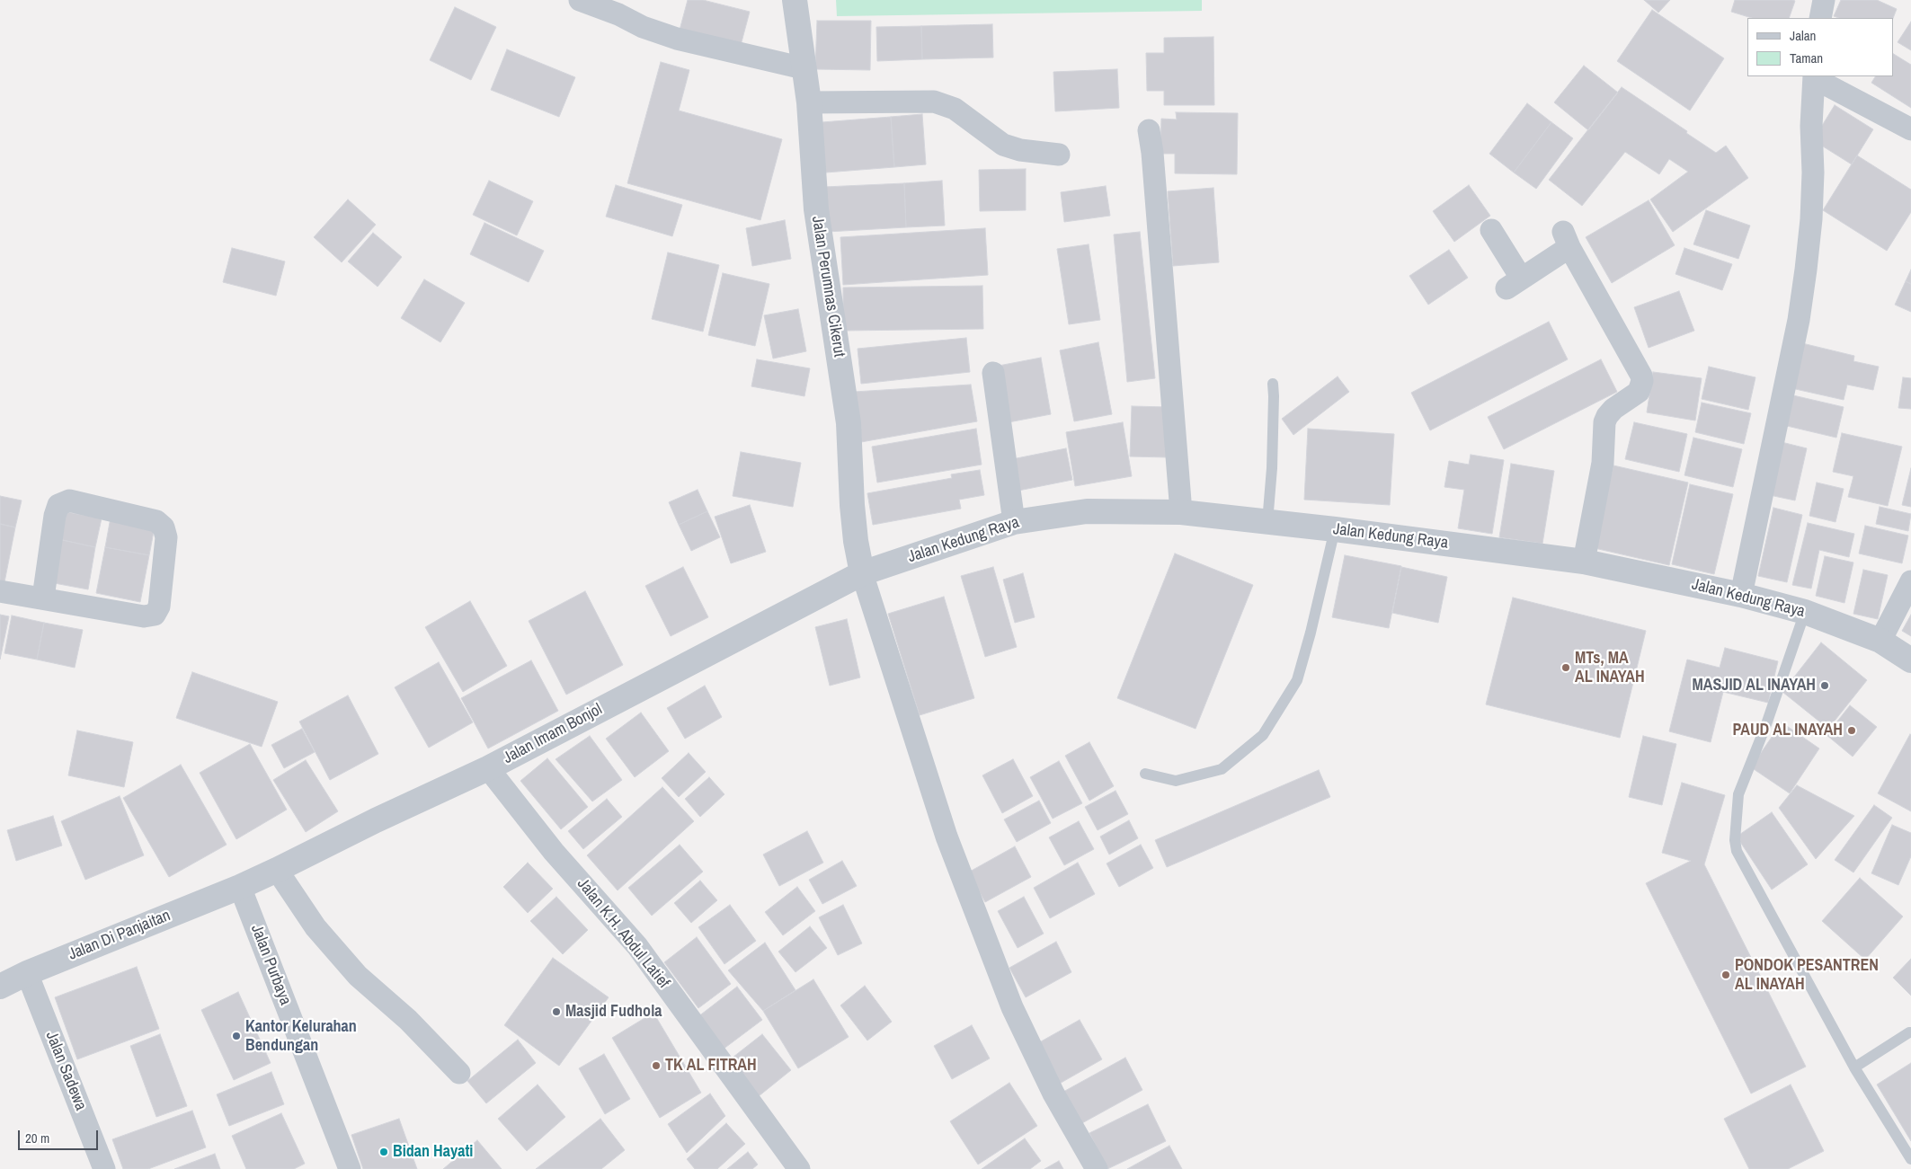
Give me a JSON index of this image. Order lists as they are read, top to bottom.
{
  "streets": {
    "street": [
      "Jalan Perumnas Cikerut",
      "Jalan Kedung Raya",
      "Jalan Imam Bonjol",
      "Jalan K.H. Abdul Latief",
      "Jalan Di Panjaitan",
      "Jalan Purbaya",
      "Jalan Sadewa"
    ]
  },
  "crossings": [
    ["Jalan Perumnas Cikerut", "Jalan Kedung Raya"],
    ["Jalan Perumnas Cikerut", "Jalan Imam Bonjol"],
    ["Jalan Kedung Raya", "Jalan Imam Bonjol"],
    ["Jalan Imam Bonjol", "Jalan K.H. Abdul Latief"],
    ["Jalan Imam Bonjol", "Jalan Di Panjaitan"],
    ["Jalan Imam Bonjol", "Jalan Purbaya"],
    ["Jalan Di Panjaitan", "Jalan Purbaya"],
    ["Jalan Di Panjaitan", "Jalan Sadewa"]
  ],
  "places": [
    "MTs, MA AL INAYAH",
    "MASJID AL INAYAH",
    "PAUD AL INAYAH",
    "PONDOK PESANTREN AL INAYAH",
    "Masjid Fudhola",
    "Kantor Kelurahan Bendungan",
    "TK AL FITRAH",
    "Bidan Hayati"
  ],
  "legend": ["Jalan", "Taman"],
  "scale_bar": "20 m"
}
